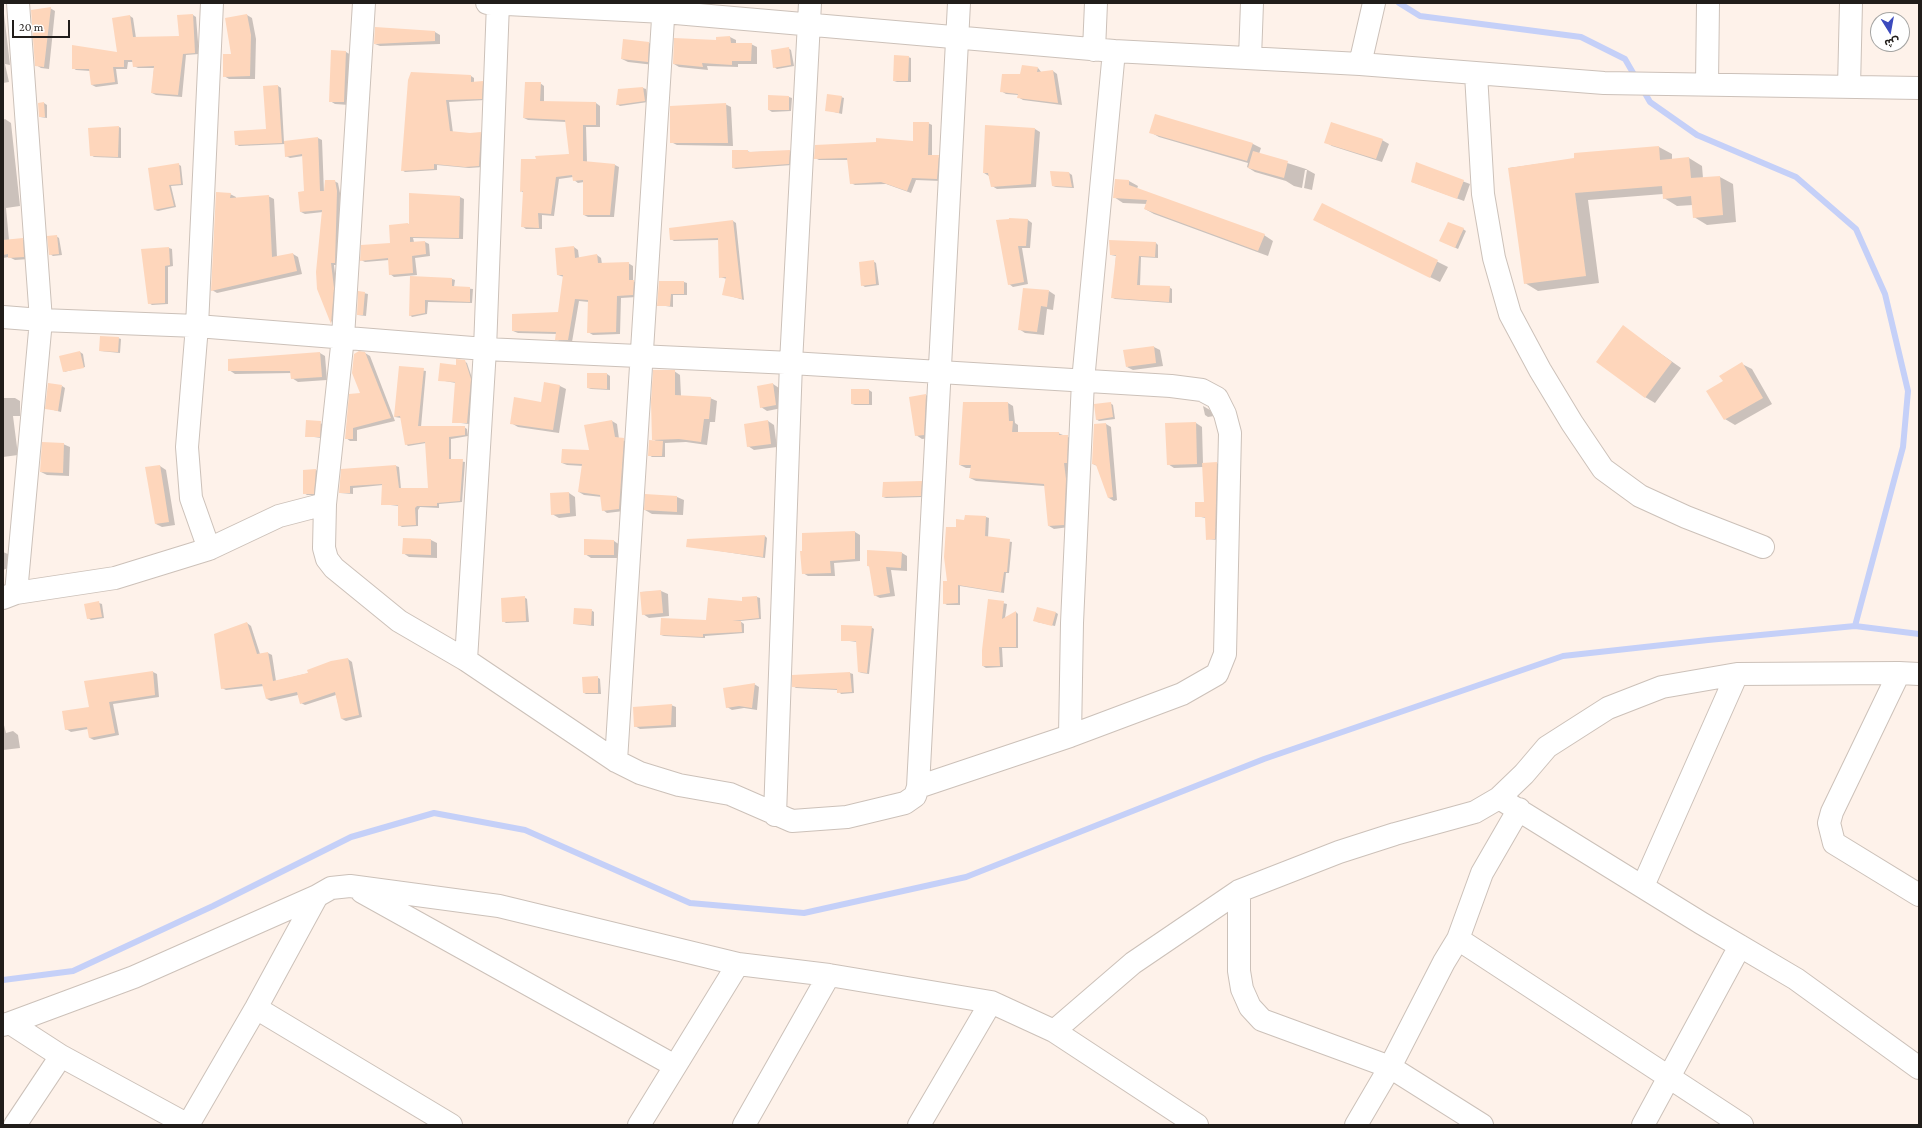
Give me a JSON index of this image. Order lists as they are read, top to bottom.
{
  "scale_bar": "20 m",
  "north": "bottom"
}
